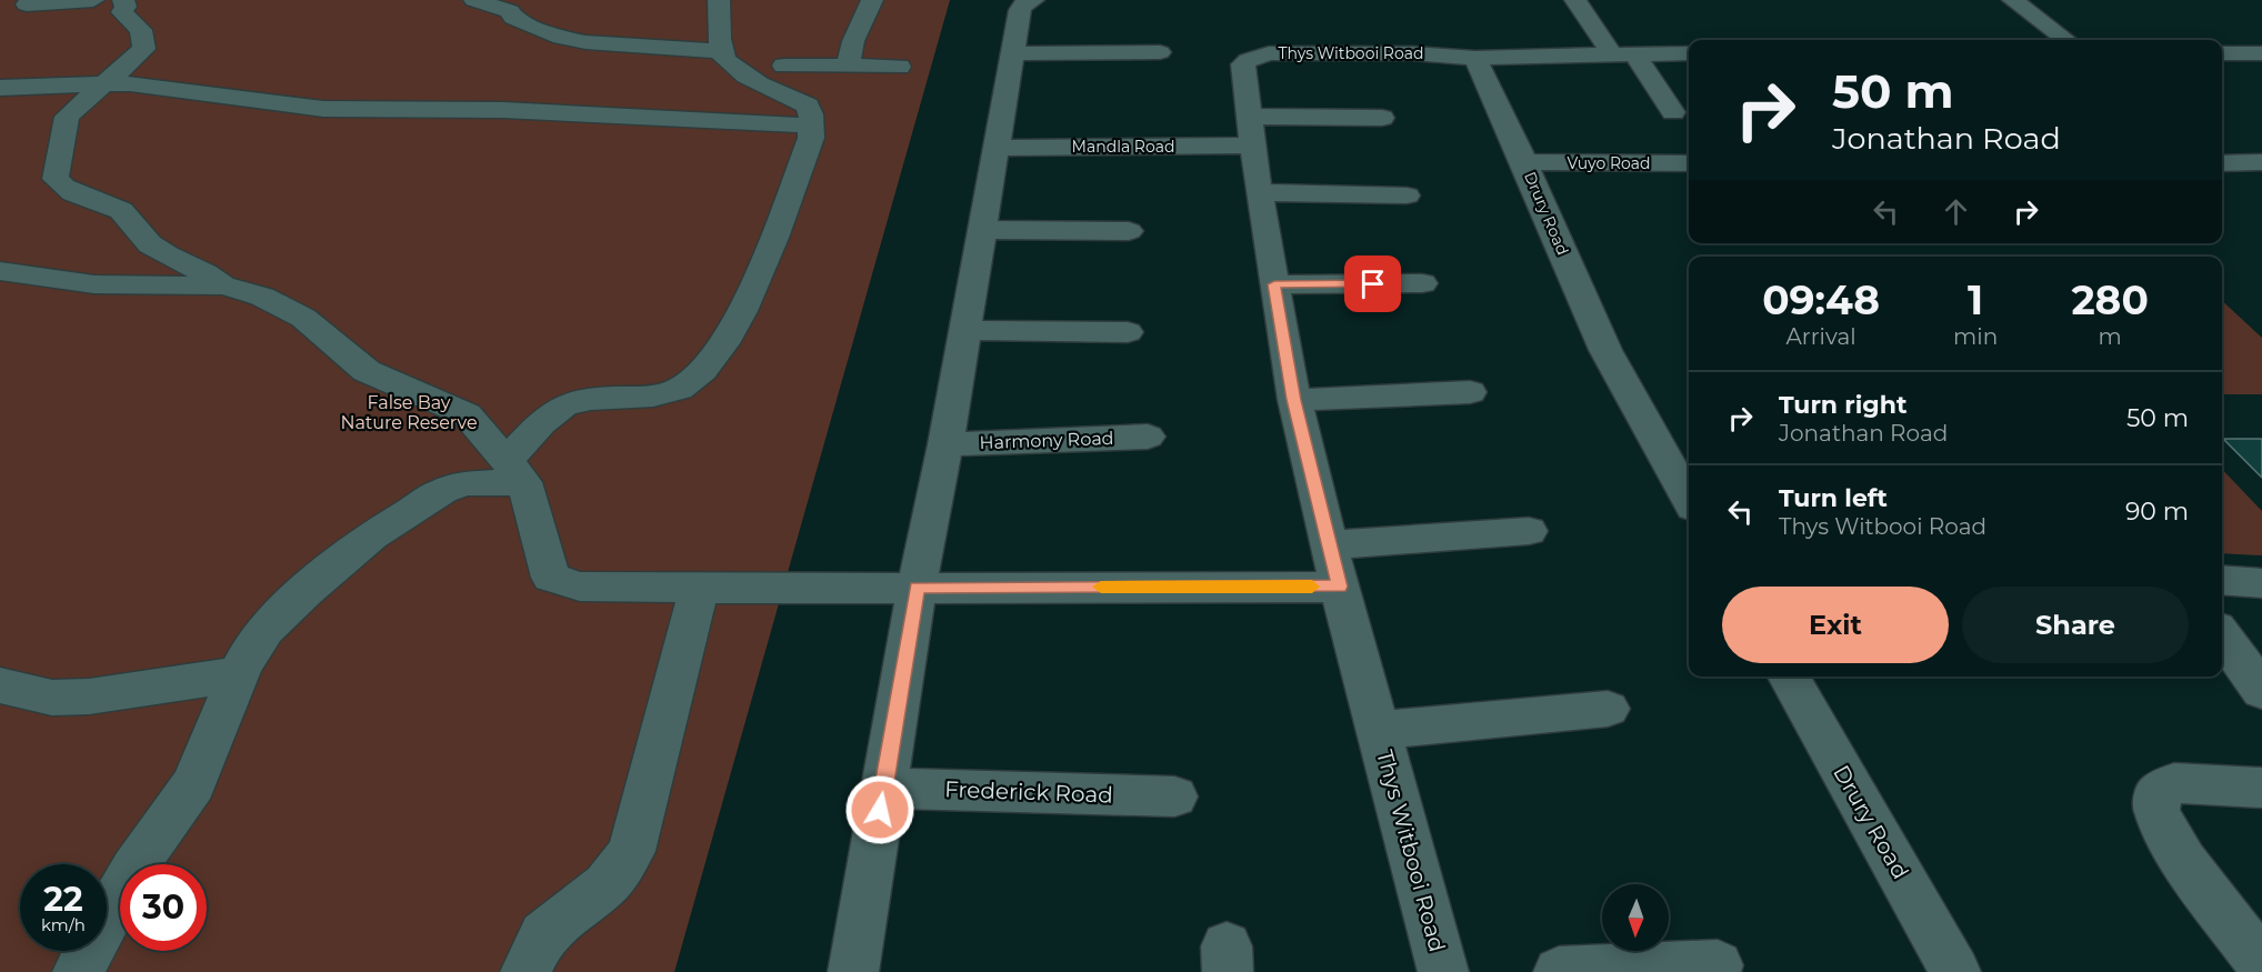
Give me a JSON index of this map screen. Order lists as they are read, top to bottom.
{
  "streets": {
    "street": [
      "Thys Witbooi Road",
      "Mandla Road",
      "Vuyo Road",
      "Drury Road",
      "Harmony Road",
      "Frederick Road"
    ]
  },
  "crossings": [
    ["Thys Witbooi Road", "Mandla Road"],
    ["Thys Witbooi Road", "Drury Road"],
    ["Vuyo Road", "Drury Road"]
  ],
  "parks": ["False Bay Nature Reserve"],
  "north": "bottom",
  "page": {
    "turn": ["50 m", "Jonathan Road"],
    "eta": [
      "09:48",
      "Arrival",
      "1",
      "min",
      "280",
      "m"
    ],
    "list": [
      {
        "name": "Turn right",
        "note": "Jonathan Road",
        "value": "50 m"
      },
      {
        "name": "Turn left",
        "note": "Thys Witbooi Road",
        "value": "90 m"
      }
    ],
    "buttons": ["Exit", "Share"],
    "speed": "22 km/h",
    "limit": "30"
  }
}
